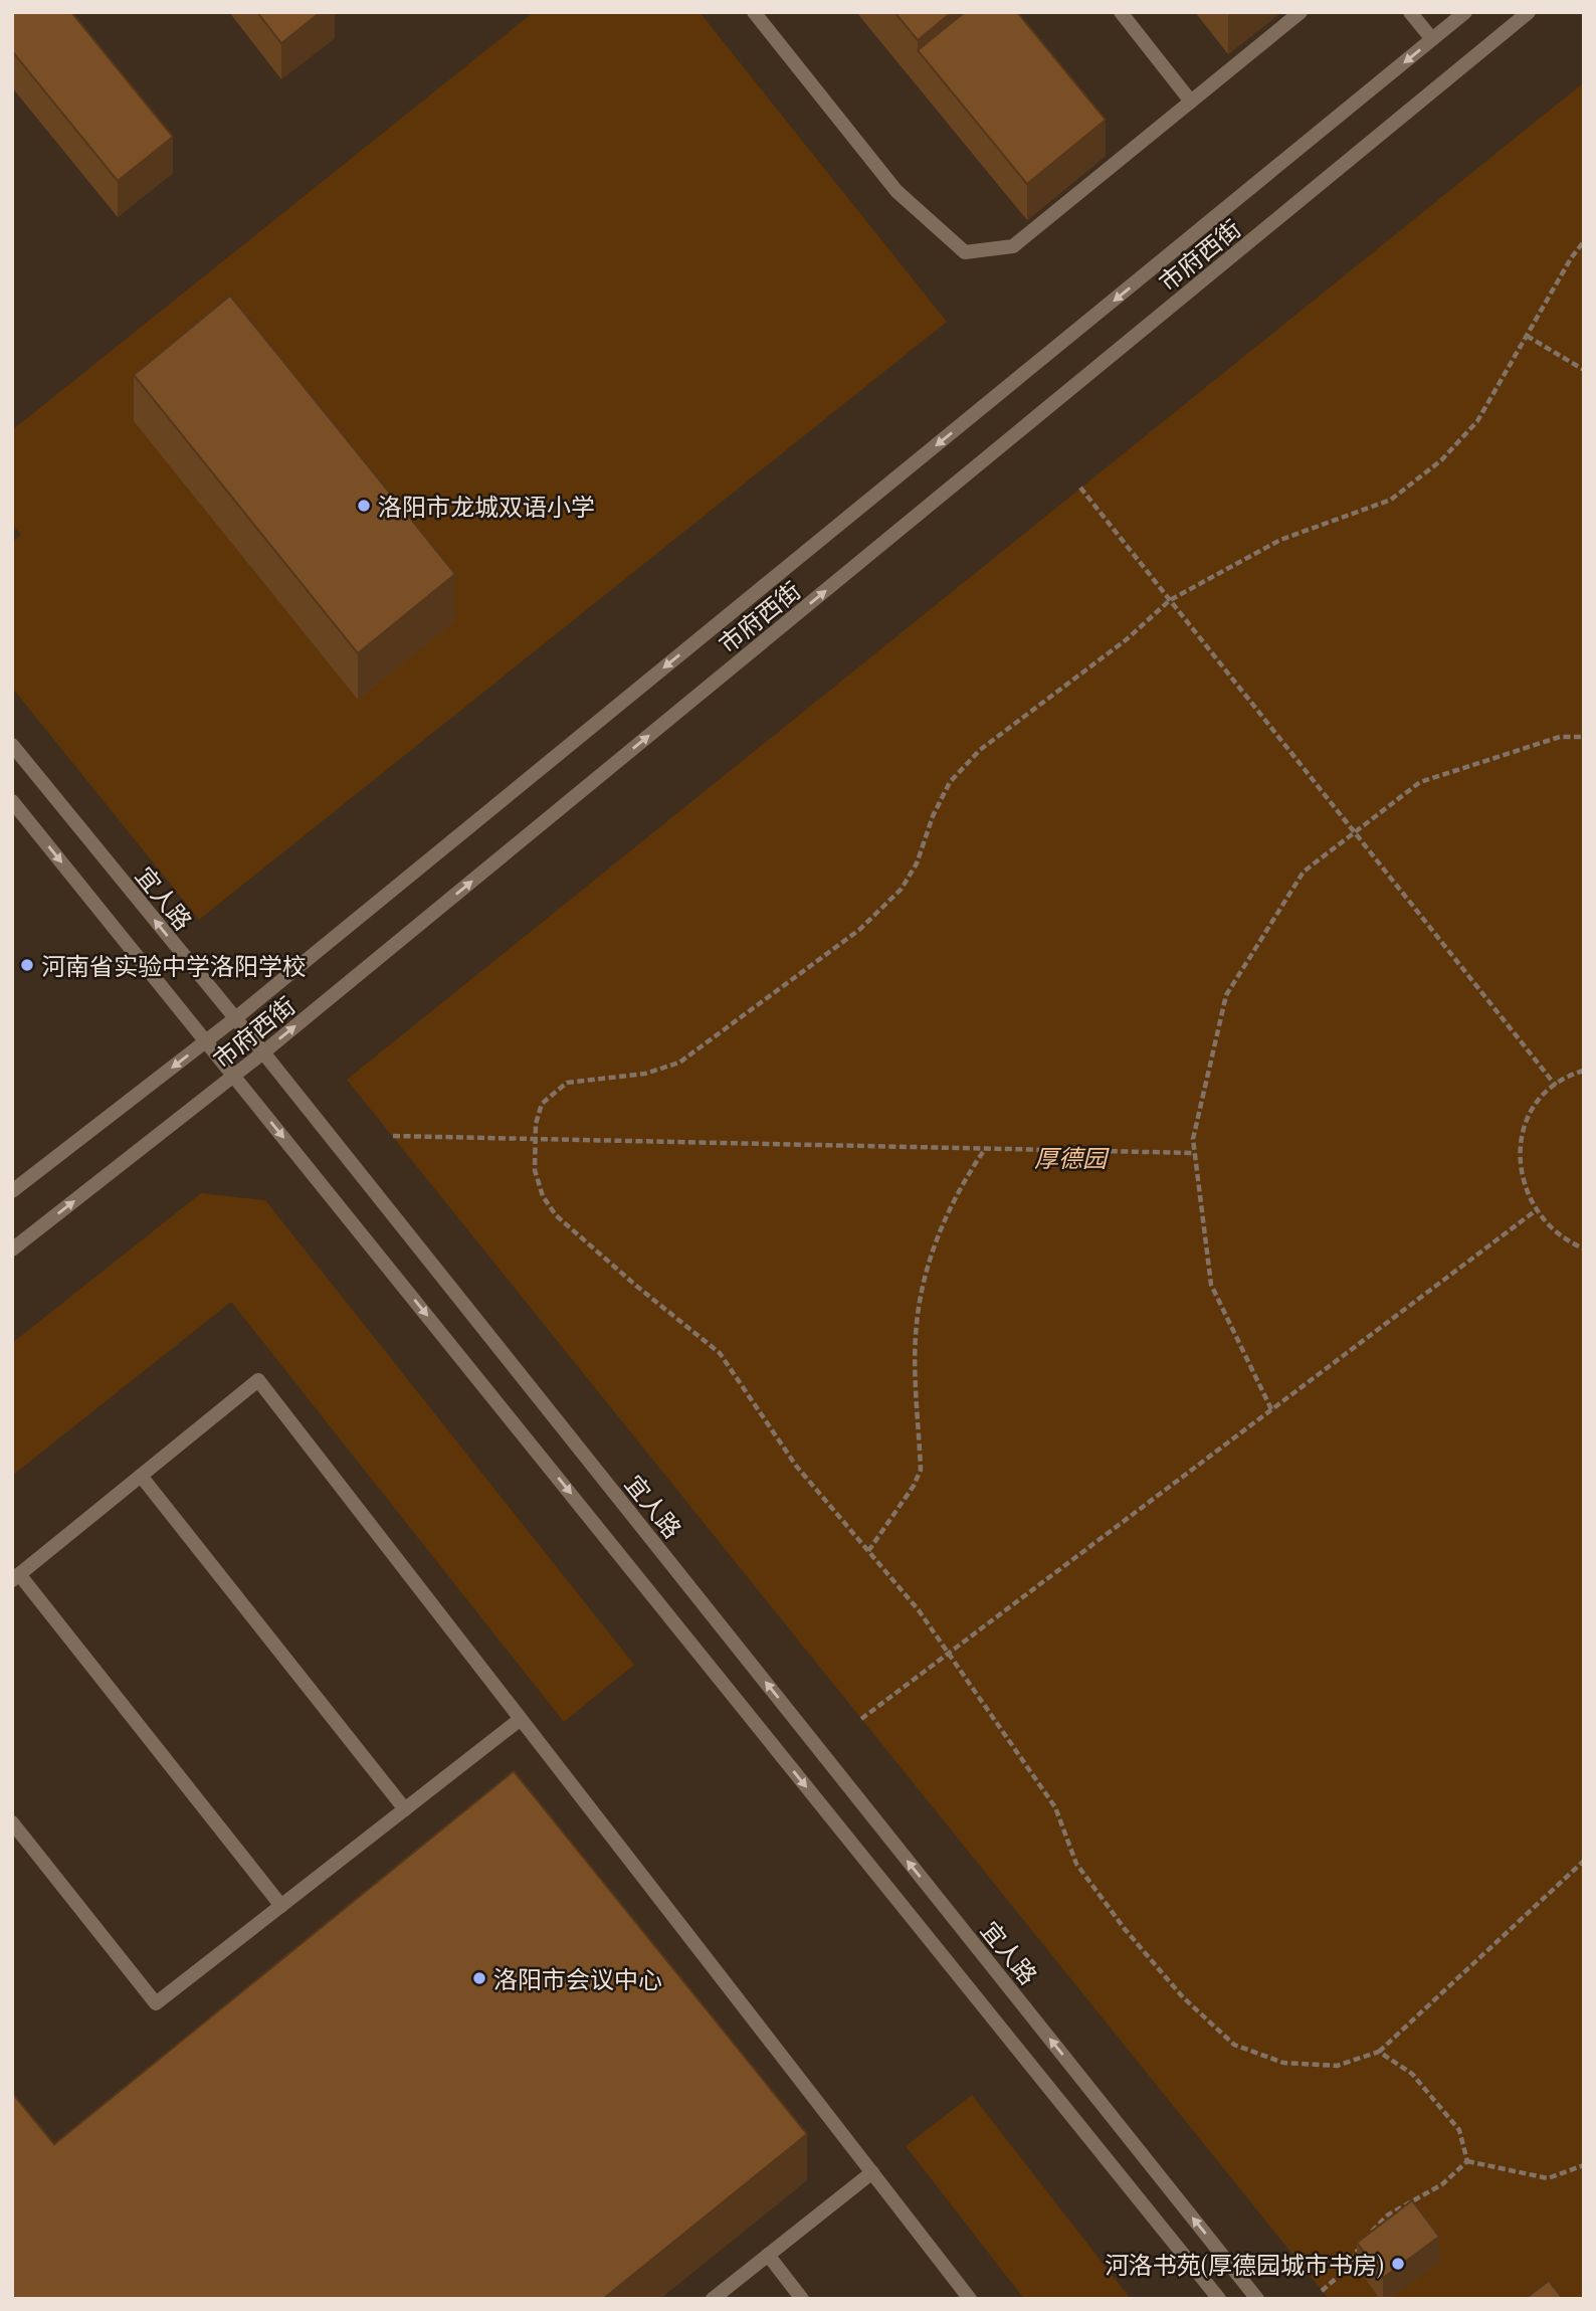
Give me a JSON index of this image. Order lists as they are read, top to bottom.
{
  "streets": {
    "street": ["市府西街", "宜人路"]
  },
  "crossings": [
    ["市府西街", "宜人路"]
  ],
  "parks": ["厚德园"],
  "places": [
    "洛阳市龙城双语小学",
    "河南省实验中学洛阳学校",
    "洛阳市会议中心",
    "河洛书苑(厚德园城市书房)"
  ]
}
